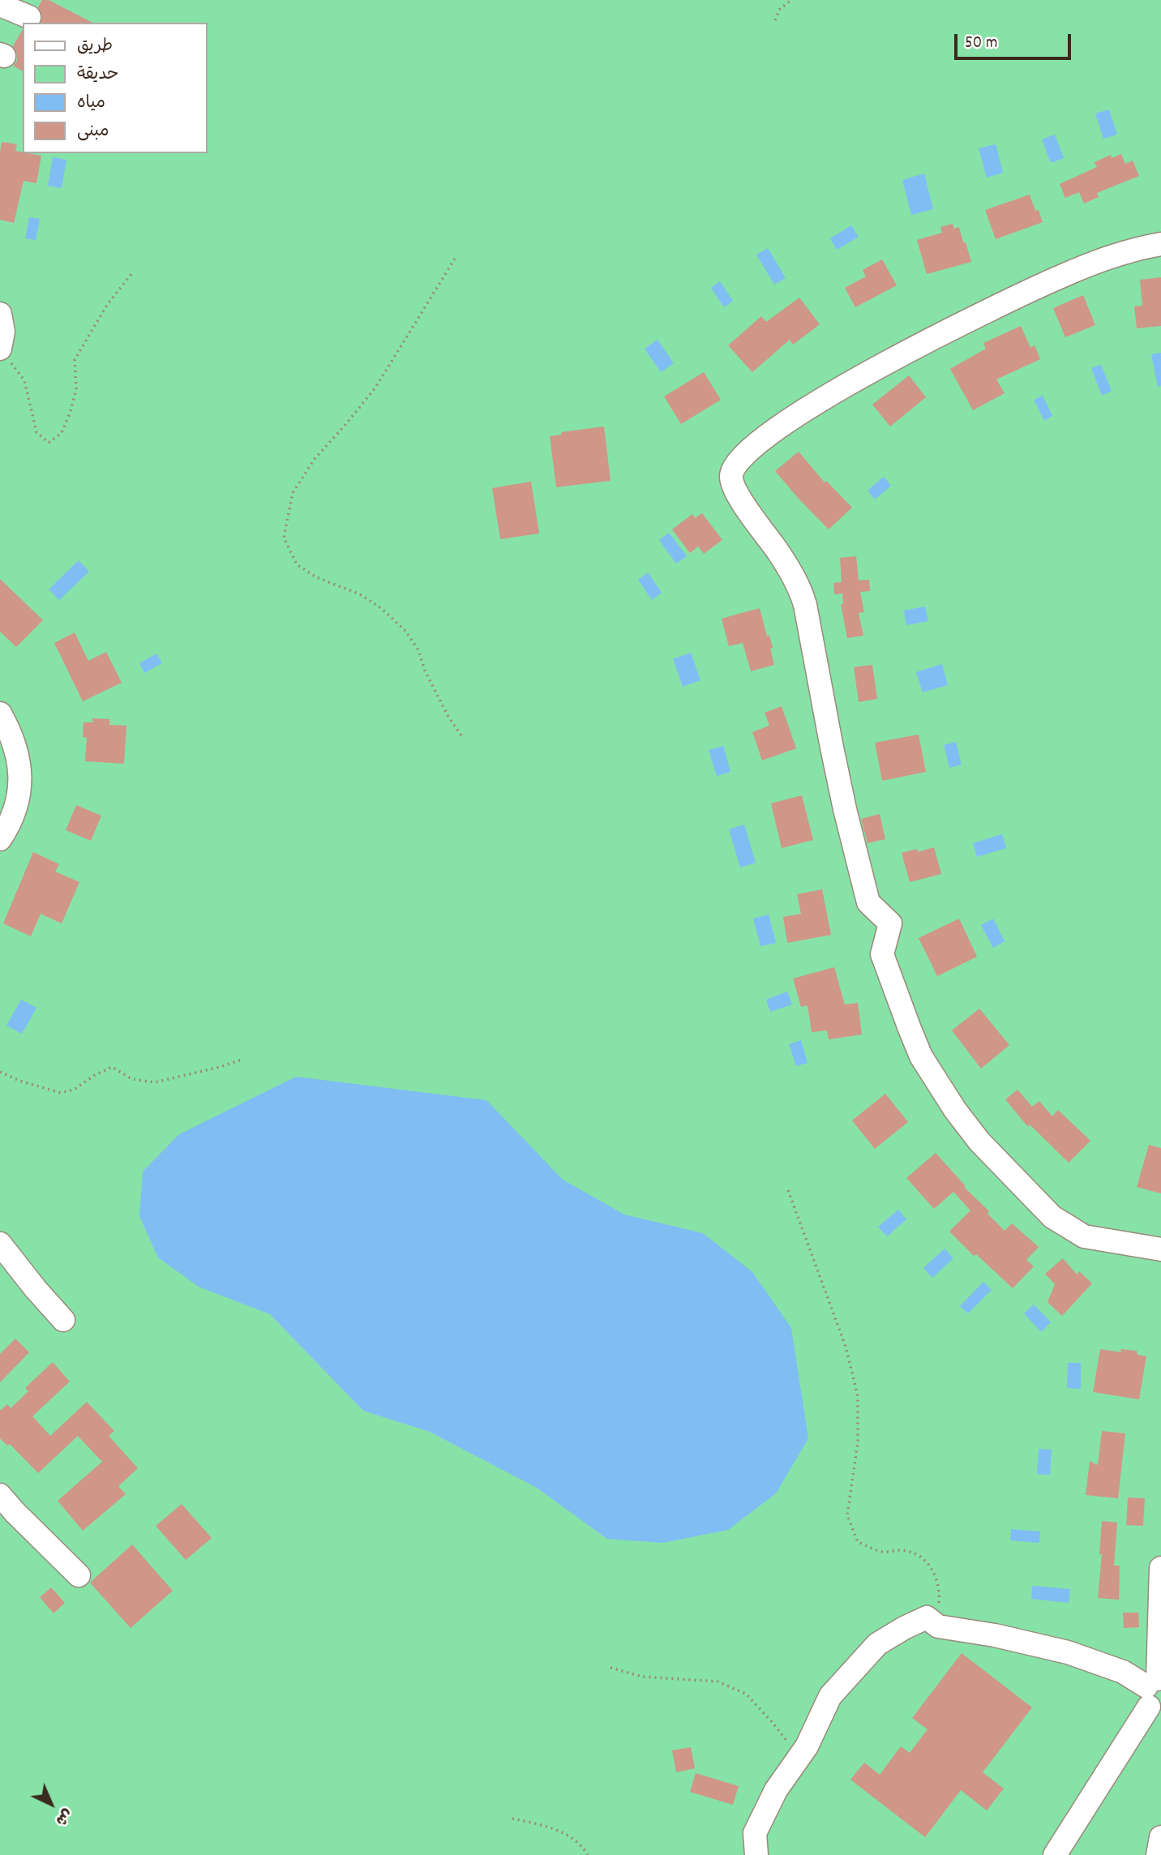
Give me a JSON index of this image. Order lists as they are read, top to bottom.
{
  "legend": [
    "طريق",
    "حديقة",
    "مياه",
    "مبنى"
  ],
  "scale_bar": "50 m",
  "north": "bottom right"
}
